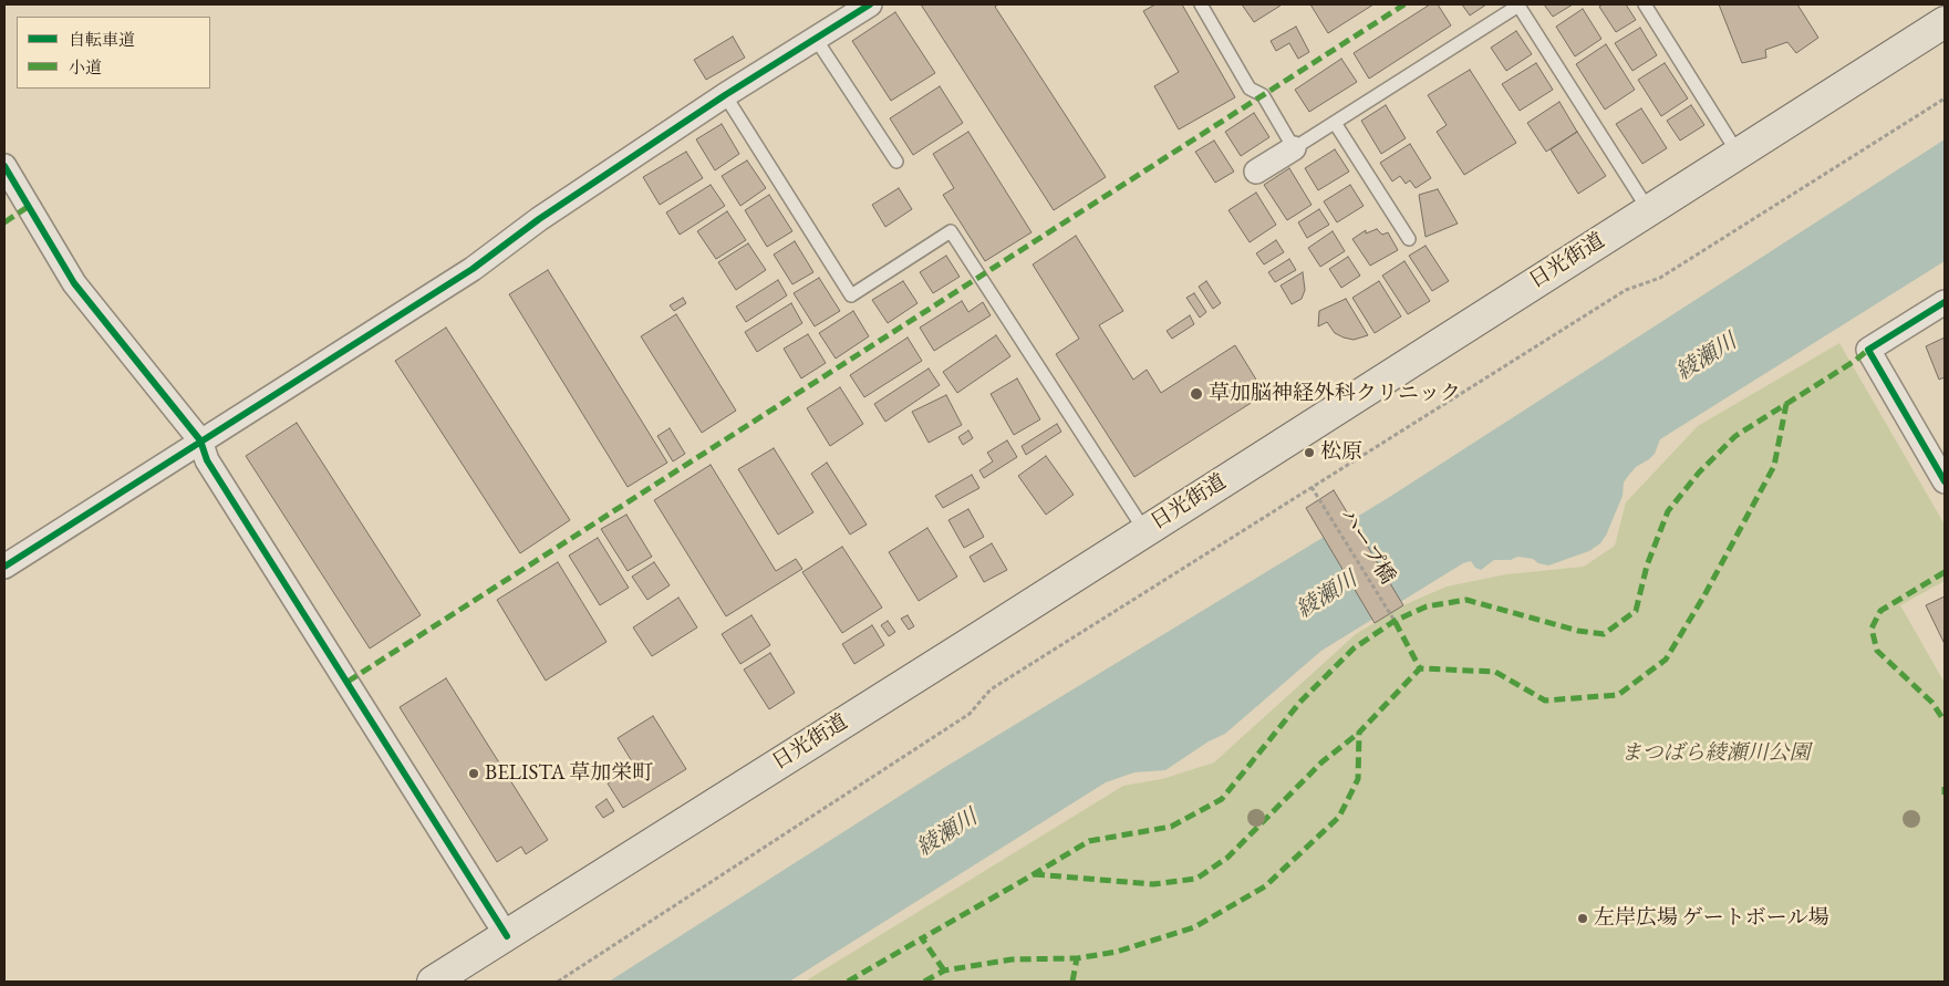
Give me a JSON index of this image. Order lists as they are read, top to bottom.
{
  "streets": {
    "main road": ["日光街道"],
    "path": ["ハープ橋"]
  },
  "water": ["綾瀬川"],
  "parks": ["まつばら綾瀬川公園"],
  "places": [
    "草加脳神経外科クリニック",
    "松原",
    "BELISTA 草加栄町",
    "左岸広場 ゲートボール場"
  ],
  "legend": ["自転車道", "小道"]
}
